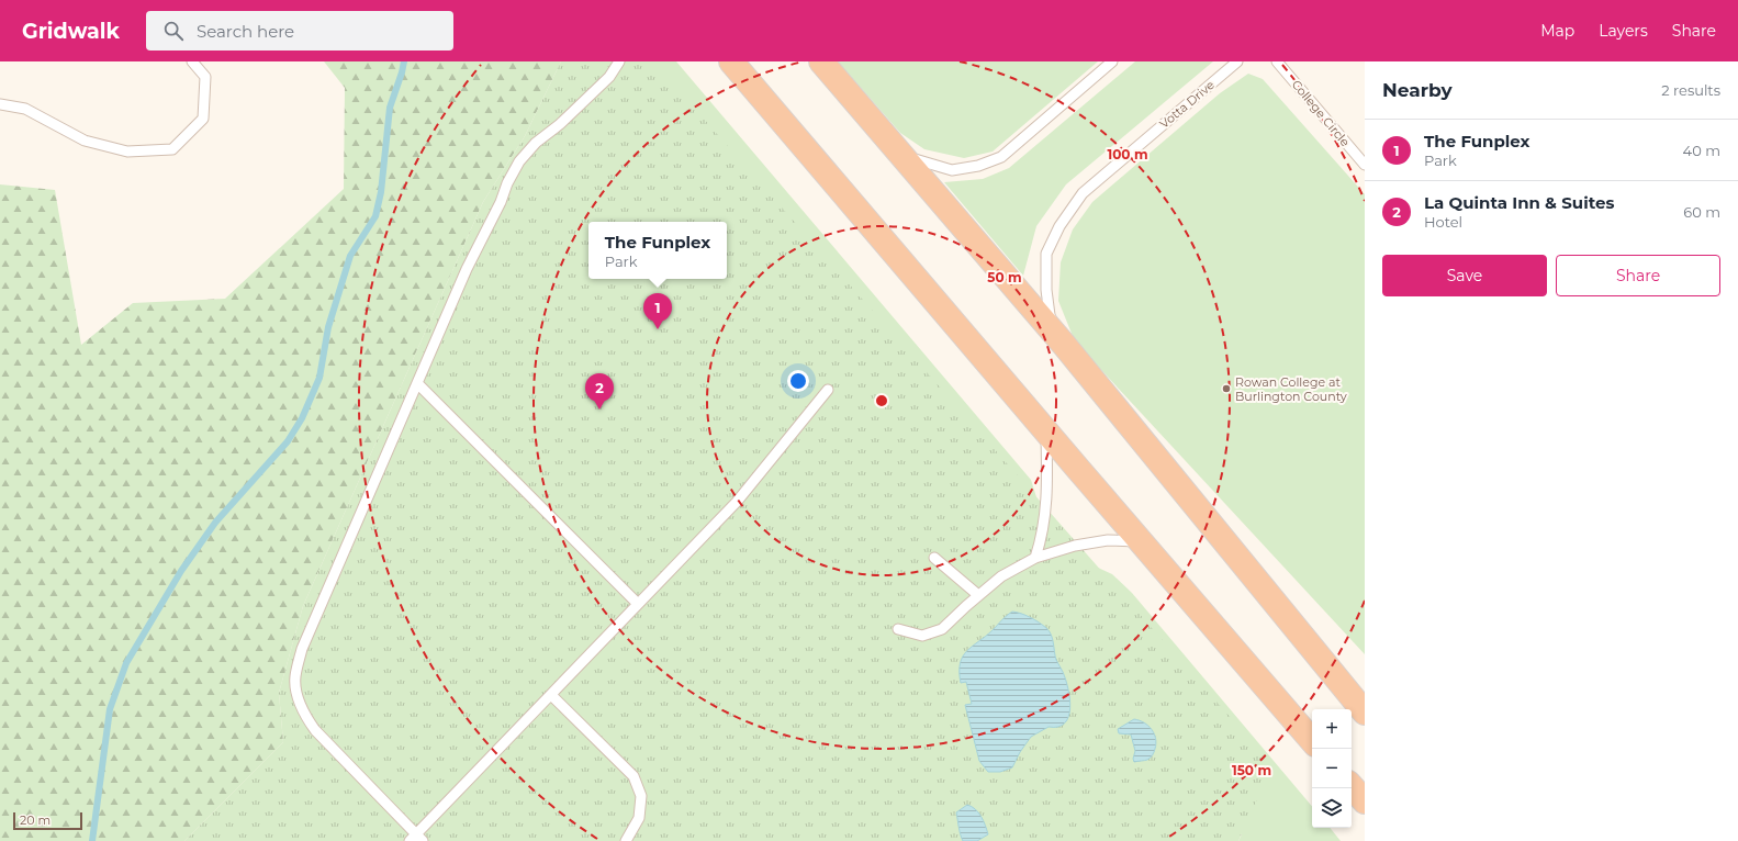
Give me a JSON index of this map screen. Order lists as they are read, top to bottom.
{
  "streets": {
    "lane": ["Votta Drive", "College Circle"]
  },
  "places": ["Rowan College at Burlington County"],
  "scale_bar": "20 m",
  "page": {
    "header": "Gridwalk",
    "search": "Search here",
    "nav": ["Map", "Layers", "Share"],
    "heading": ["Nearby", "2 results"],
    "list": [
      {
        "mark": "1",
        "name": "The Funplex",
        "note": "Park",
        "value": "40 m"
      },
      {
        "mark": "2",
        "name": "La Quinta Inn & Suites",
        "note": "Hotel",
        "value": "60 m"
      }
    ],
    "popup": ["The Funplex", "Park"],
    "buttons": ["Save", "Share"],
    "pins": ["1", "2"],
    "map_buttons": ["+", "−"],
    "scale": "20 m"
  },
  "rings": ["100 m", "50 m", "150 m"]
}
